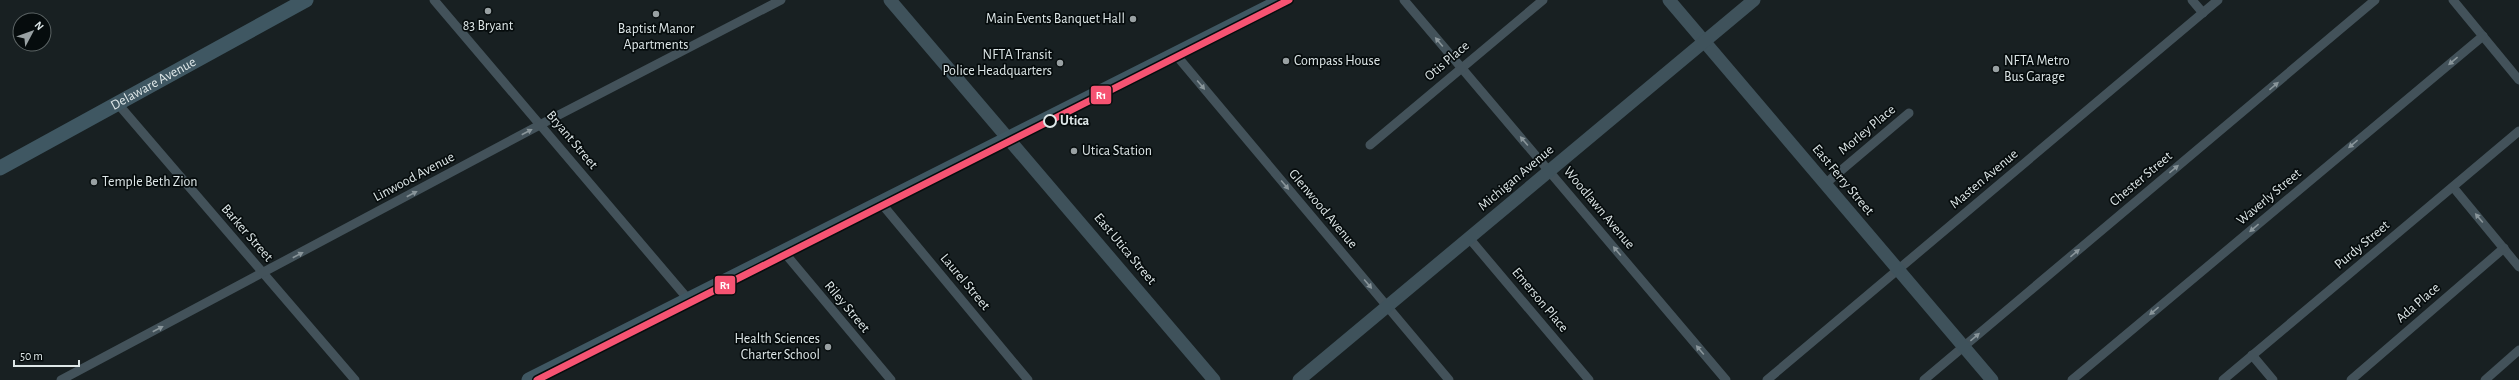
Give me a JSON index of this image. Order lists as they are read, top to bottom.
{
  "streets": {
    "main road": ["Delaware Avenue"],
    "street": [
      "Otis Place",
      "Morley Place",
      "Bryant Street",
      "Linwood Avenue",
      "Michigan Avenue",
      "Masten Avenue",
      "Chester Street",
      "East Ferry Street",
      "Waverly Street",
      "Woodlawn Avenue",
      "Glenwood Avenue",
      "Barker Street",
      "Purdy Street",
      "East Utica Street",
      "Laurel Street",
      "Emerson Place",
      "Ada Place",
      "Riley Street"
    ]
  },
  "crossings": [
    ["Otis Place", "Woodlawn Avenue"],
    ["Delaware Avenue", "Barker Street"],
    ["Morley Place", "East Ferry Street"],
    ["Bryant Street", "Linwood Avenue"],
    ["Linwood Avenue", "Barker Street"],
    ["Michigan Avenue", "East Ferry Street"],
    ["Michigan Avenue", "Woodlawn Avenue"],
    ["Michigan Avenue", "Glenwood Avenue"],
    ["Michigan Avenue", "Emerson Place"],
    ["Masten Avenue", "East Ferry Street"],
    ["Chester Street", "East Ferry Street"]
  ],
  "one_way": [
    "Linwood Avenue",
    "Chester Street",
    "Waverly Street",
    "Woodlawn Avenue",
    "Glenwood Avenue"
  ],
  "places": [
    "83 Bryant",
    "Baptist Manor Apartments",
    "Main Events Banquet Hall",
    "Compass House",
    "NFTA Transit Police Headquarters",
    "NFTA Metro Bus Garage",
    "Utica",
    "Utica Station",
    "Temple Beth Zion",
    "Health Sciences Charter School"
  ],
  "lines": ["transit line R1"],
  "scale_bar": "50 m",
  "north": "top right"
}
